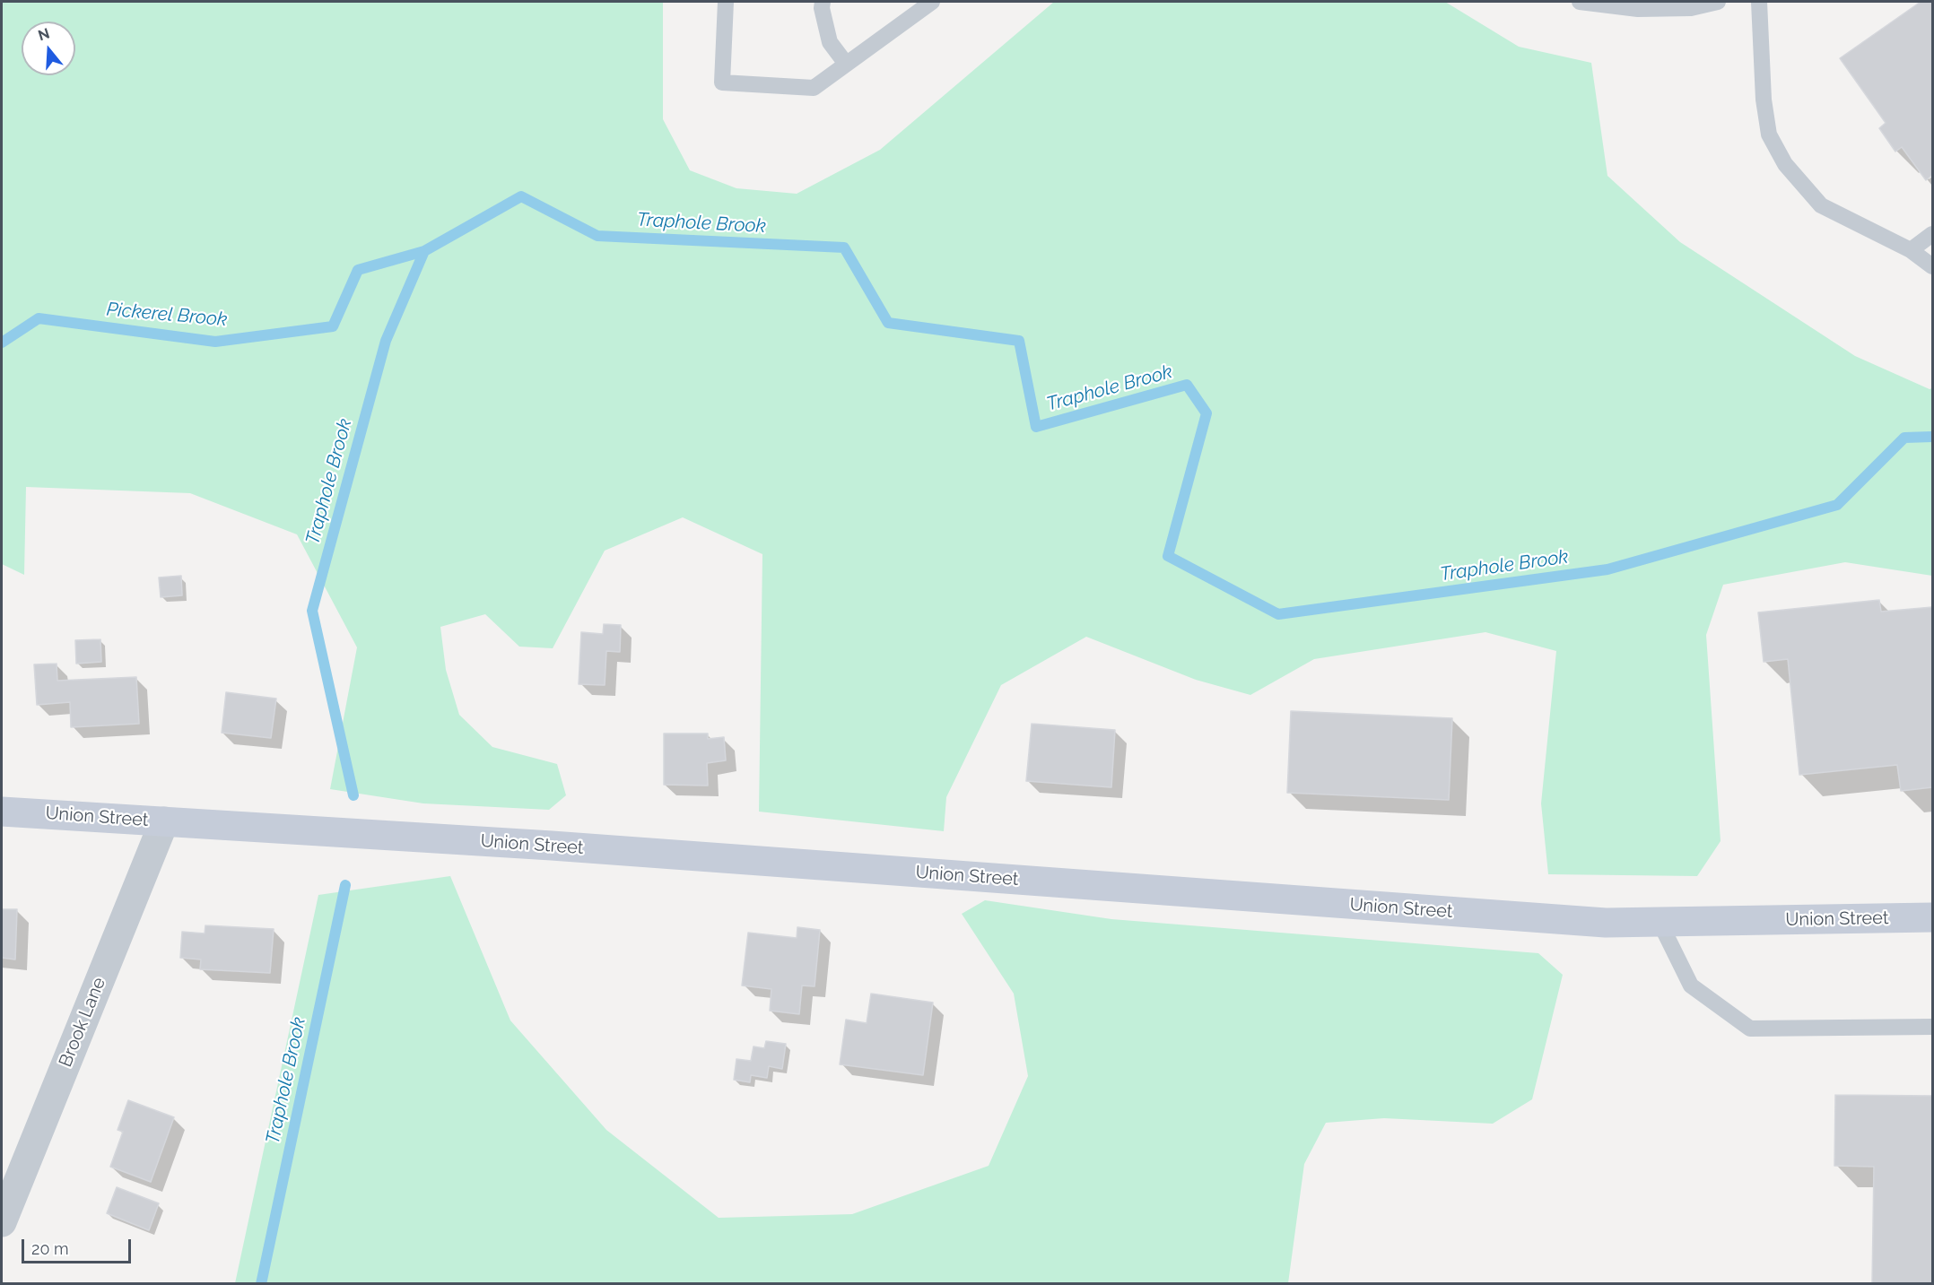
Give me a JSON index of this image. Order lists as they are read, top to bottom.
{
  "streets": {
    "main road": ["Union Street"],
    "street": ["Brook Lane"]
  },
  "crossings": [
    ["Union Street", "Brook Lane"]
  ],
  "water": ["Traphole Brook", "Pickerel Brook"],
  "scale_bar": "20 m",
  "north": "top"
}
